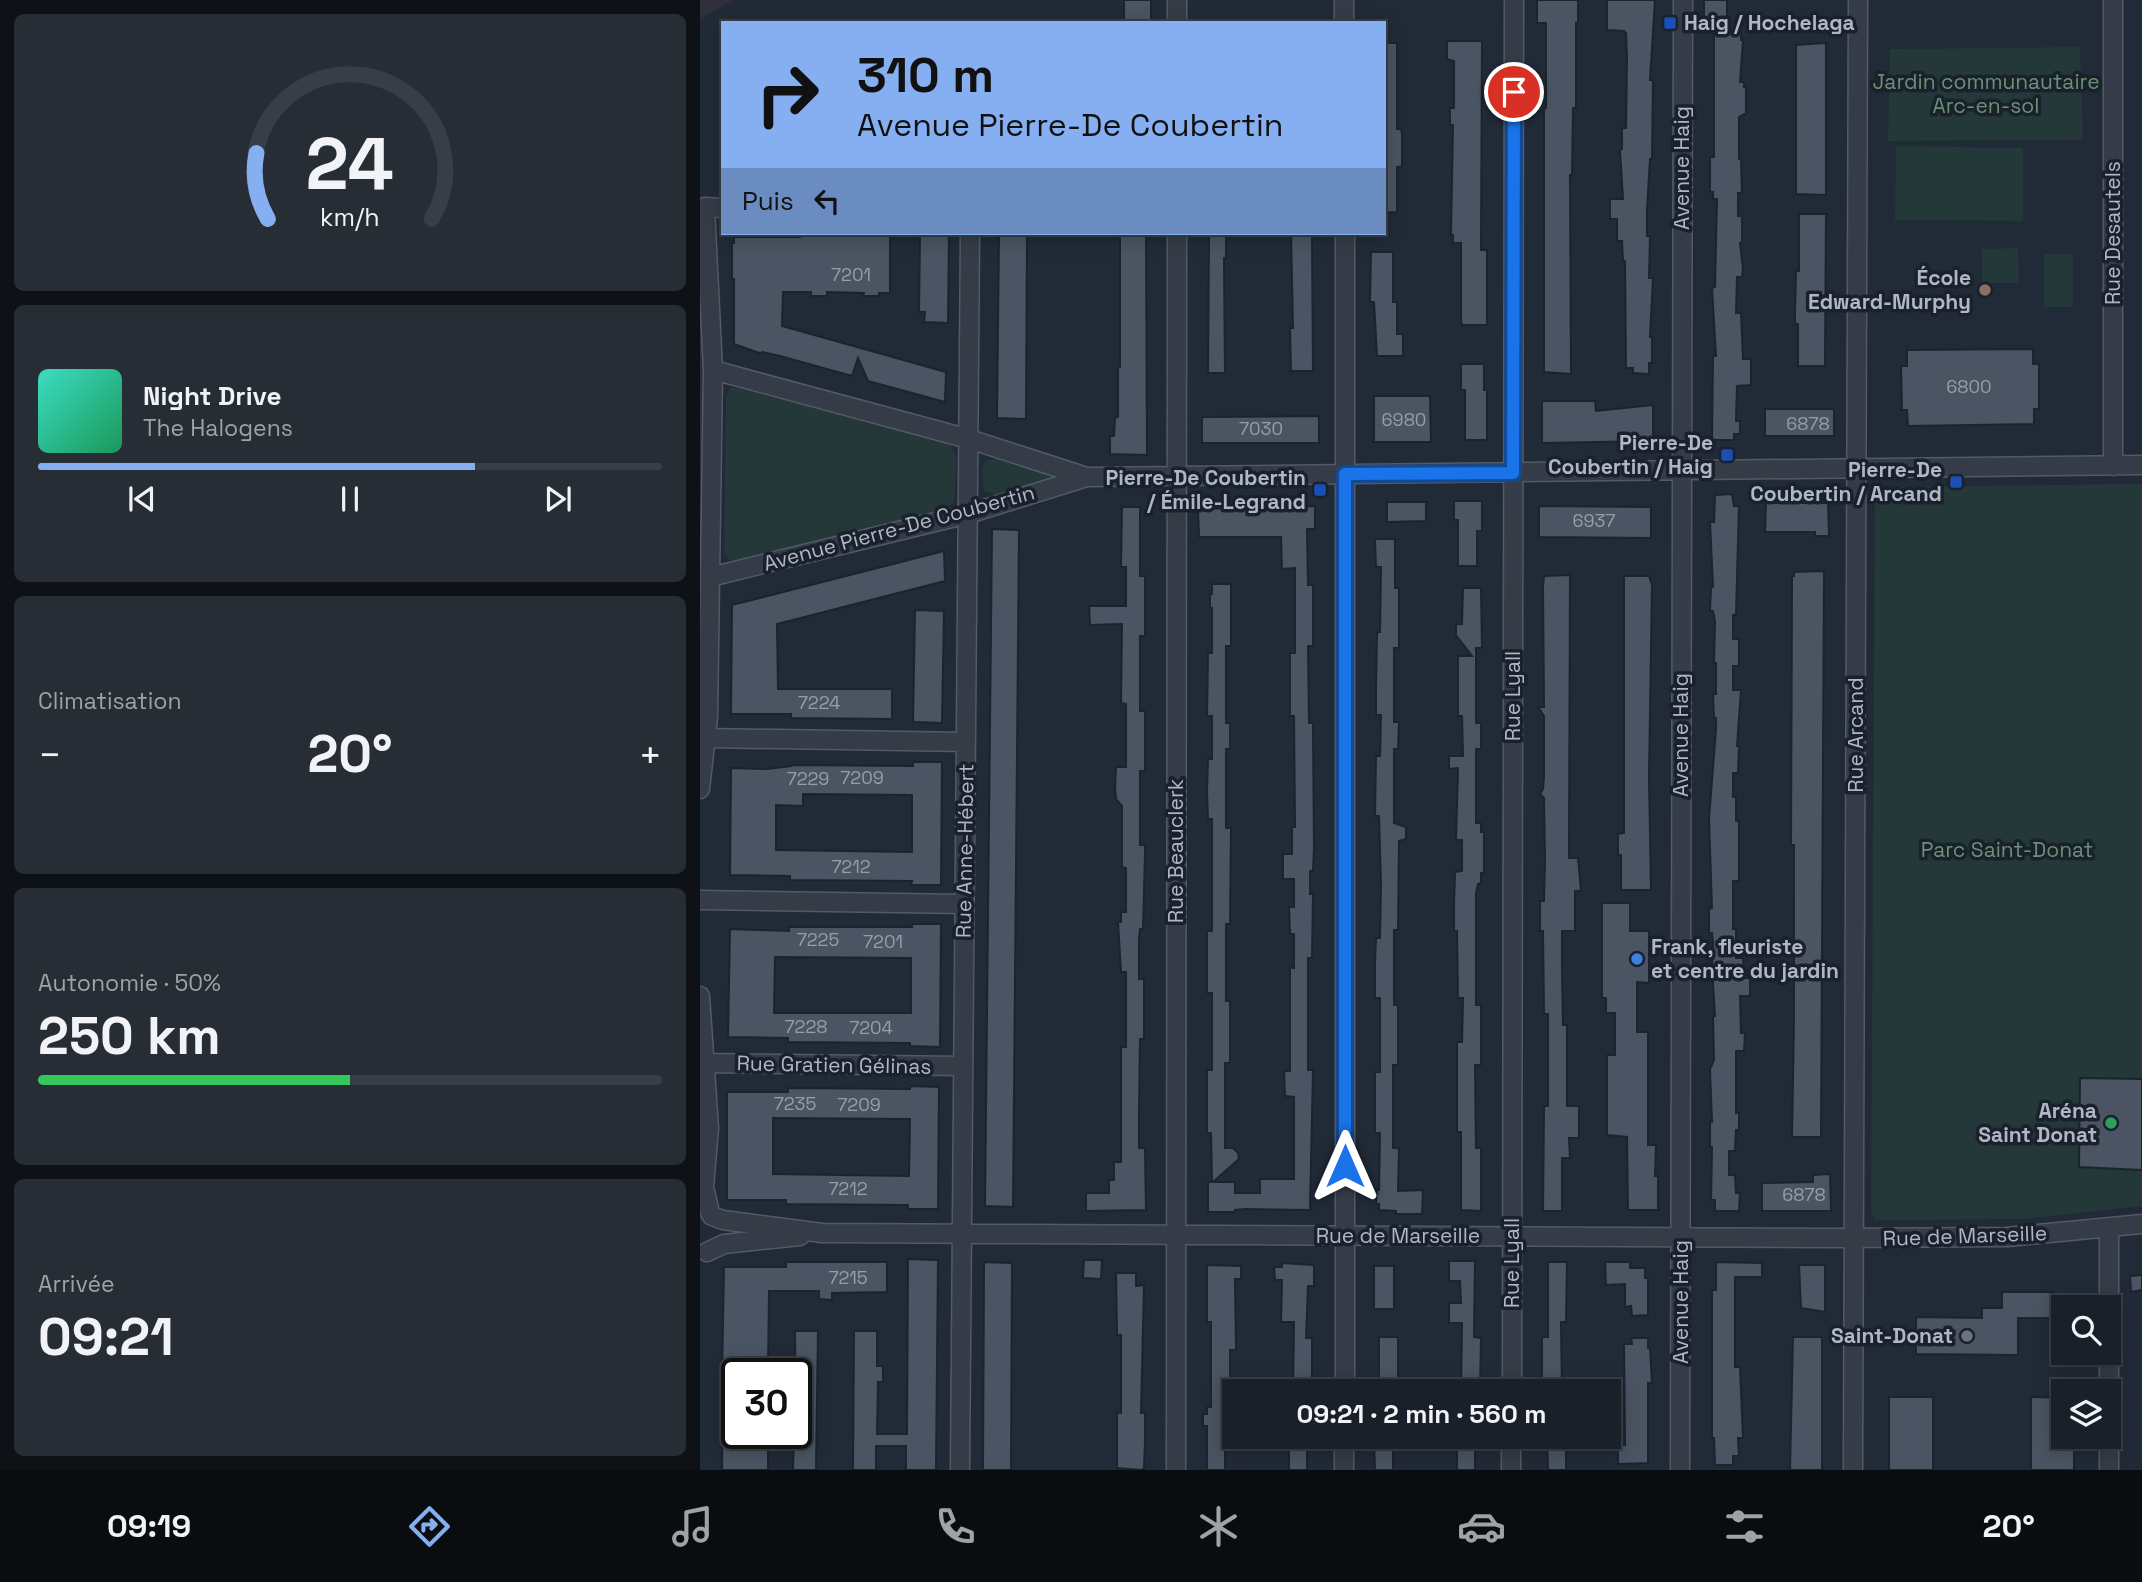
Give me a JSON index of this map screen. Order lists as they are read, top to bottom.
{
  "streets": {
    "street": [
      "Avenue Haig",
      "Rue Desautels",
      "Avenue Pierre-De Coubertin",
      "Rue Lyall",
      "Rue Arcand",
      "Rue Anne-Hébert",
      "Rue Beauclerk",
      "Rue Gratien Gélinas",
      "Rue de Marseille"
    ]
  },
  "crossings": [
    ["Avenue Haig", "Avenue Pierre-De Coubertin"],
    ["Avenue Haig", "Rue de Marseille"],
    ["Rue Desautels", "Avenue Pierre-De Coubertin"],
    ["Avenue Pierre-De Coubertin", "Rue Lyall"],
    ["Avenue Pierre-De Coubertin", "Rue Arcand"],
    ["Avenue Pierre-De Coubertin", "Rue Anne-Hébert"],
    ["Avenue Pierre-De Coubertin", "Rue Beauclerk"],
    ["Rue Lyall", "Rue de Marseille"],
    ["Rue Arcand", "Rue de Marseille"],
    ["Rue Anne-Hébert", "Rue Gratien Gélinas"],
    ["Rue Anne-Hébert", "Rue de Marseille"],
    ["Rue Beauclerk", "Rue de Marseille"]
  ],
  "parks": ["Jardin communautaire Arc-en-sol", "Parc Saint-Donat"],
  "places": {
    "transit": [
      "Haig / Hochelaga",
      "Pierre-De Coubertin / Haig",
      "Pierre-De Coubertin / Arcand",
      "Pierre-De Coubertin / Émile-Legrand"
    ],
    "other": [
      "École Edward-Murphy",
      "Frank, fleuriste et centre du jardin",
      "Aréna Saint Donat",
      "Saint-Donat"
    ]
  },
  "house_numbers": [
    "7201",
    "6800",
    "6980",
    "6878",
    "7030",
    "6937",
    "7224",
    "7209",
    "7229",
    "7212",
    "7225",
    "7201",
    "7228",
    "7204",
    "7235",
    "7209",
    "7212",
    "6878",
    "7215"
  ],
  "page": {
    "turn": ["310 m", "Avenue Pierre-De Coubertin"],
    "then": "Puis",
    "song": ["Night Drive", "The Halogens"],
    "tile": [
      "Climatisation",
      ["Autonomie · 50%", "250 km"],
      ["Arrivée", "09:21"]
    ],
    "heat": ["−", "20°", "+"],
    "limit": "30",
    "trip": "09:21 · 2 min · 560 m",
    "tabs": ["09:19", "20°"],
    "gauge": ["24", "km/h"]
  }
}
